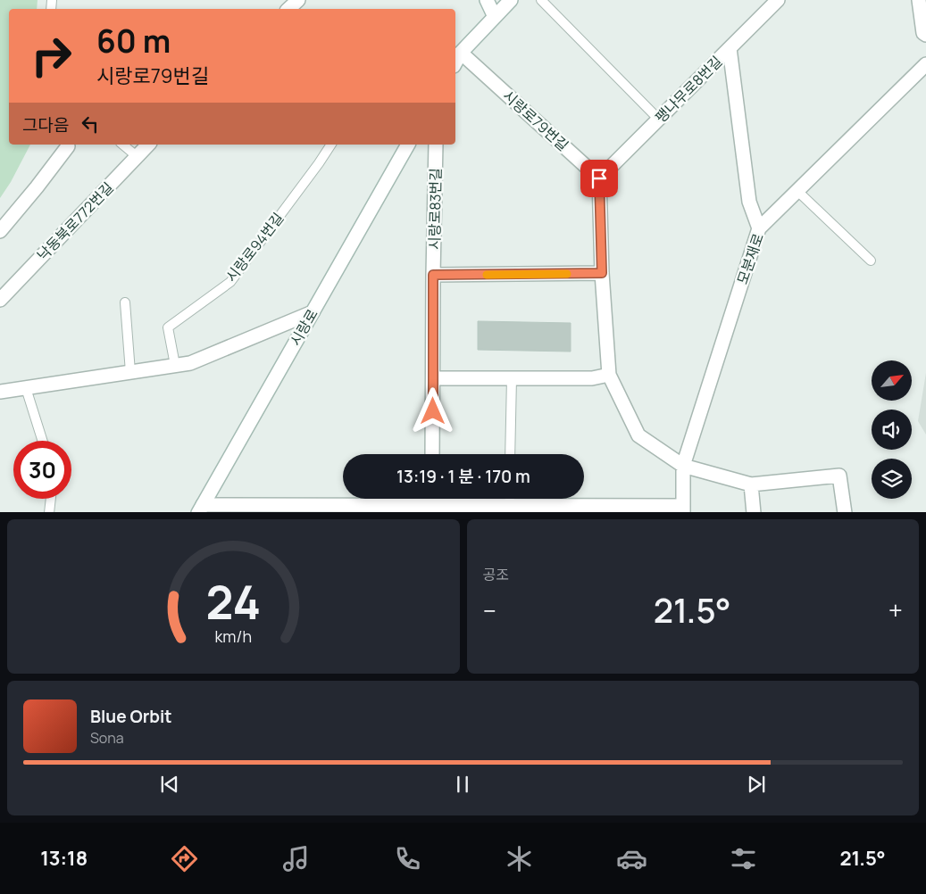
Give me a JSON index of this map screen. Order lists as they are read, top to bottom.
{
  "streets": {
    "street": [
      "팽나무로8번길",
      "시랑로79번길",
      "시랑로83번길",
      "낙동북로772번길",
      "모분재로",
      "시랑로"
    ],
    "lane": ["시랑로94번길"]
  },
  "crossings": [
    ["팽나무로8번길", "시랑로79번길"]
  ],
  "north": "top right",
  "page": {
    "turn": ["60 m", "시랑로79번길"],
    "then": "그다음",
    "limit": "30",
    "trip": "13:19 · 1 분 · 170 m",
    "tile": "공조",
    "heat": ["−", "21.5°", "+"],
    "song": ["Blue Orbit", "Sona"],
    "tabs": ["13:18", "21.5°"],
    "gauge": ["24", "km/h"]
  }
}
